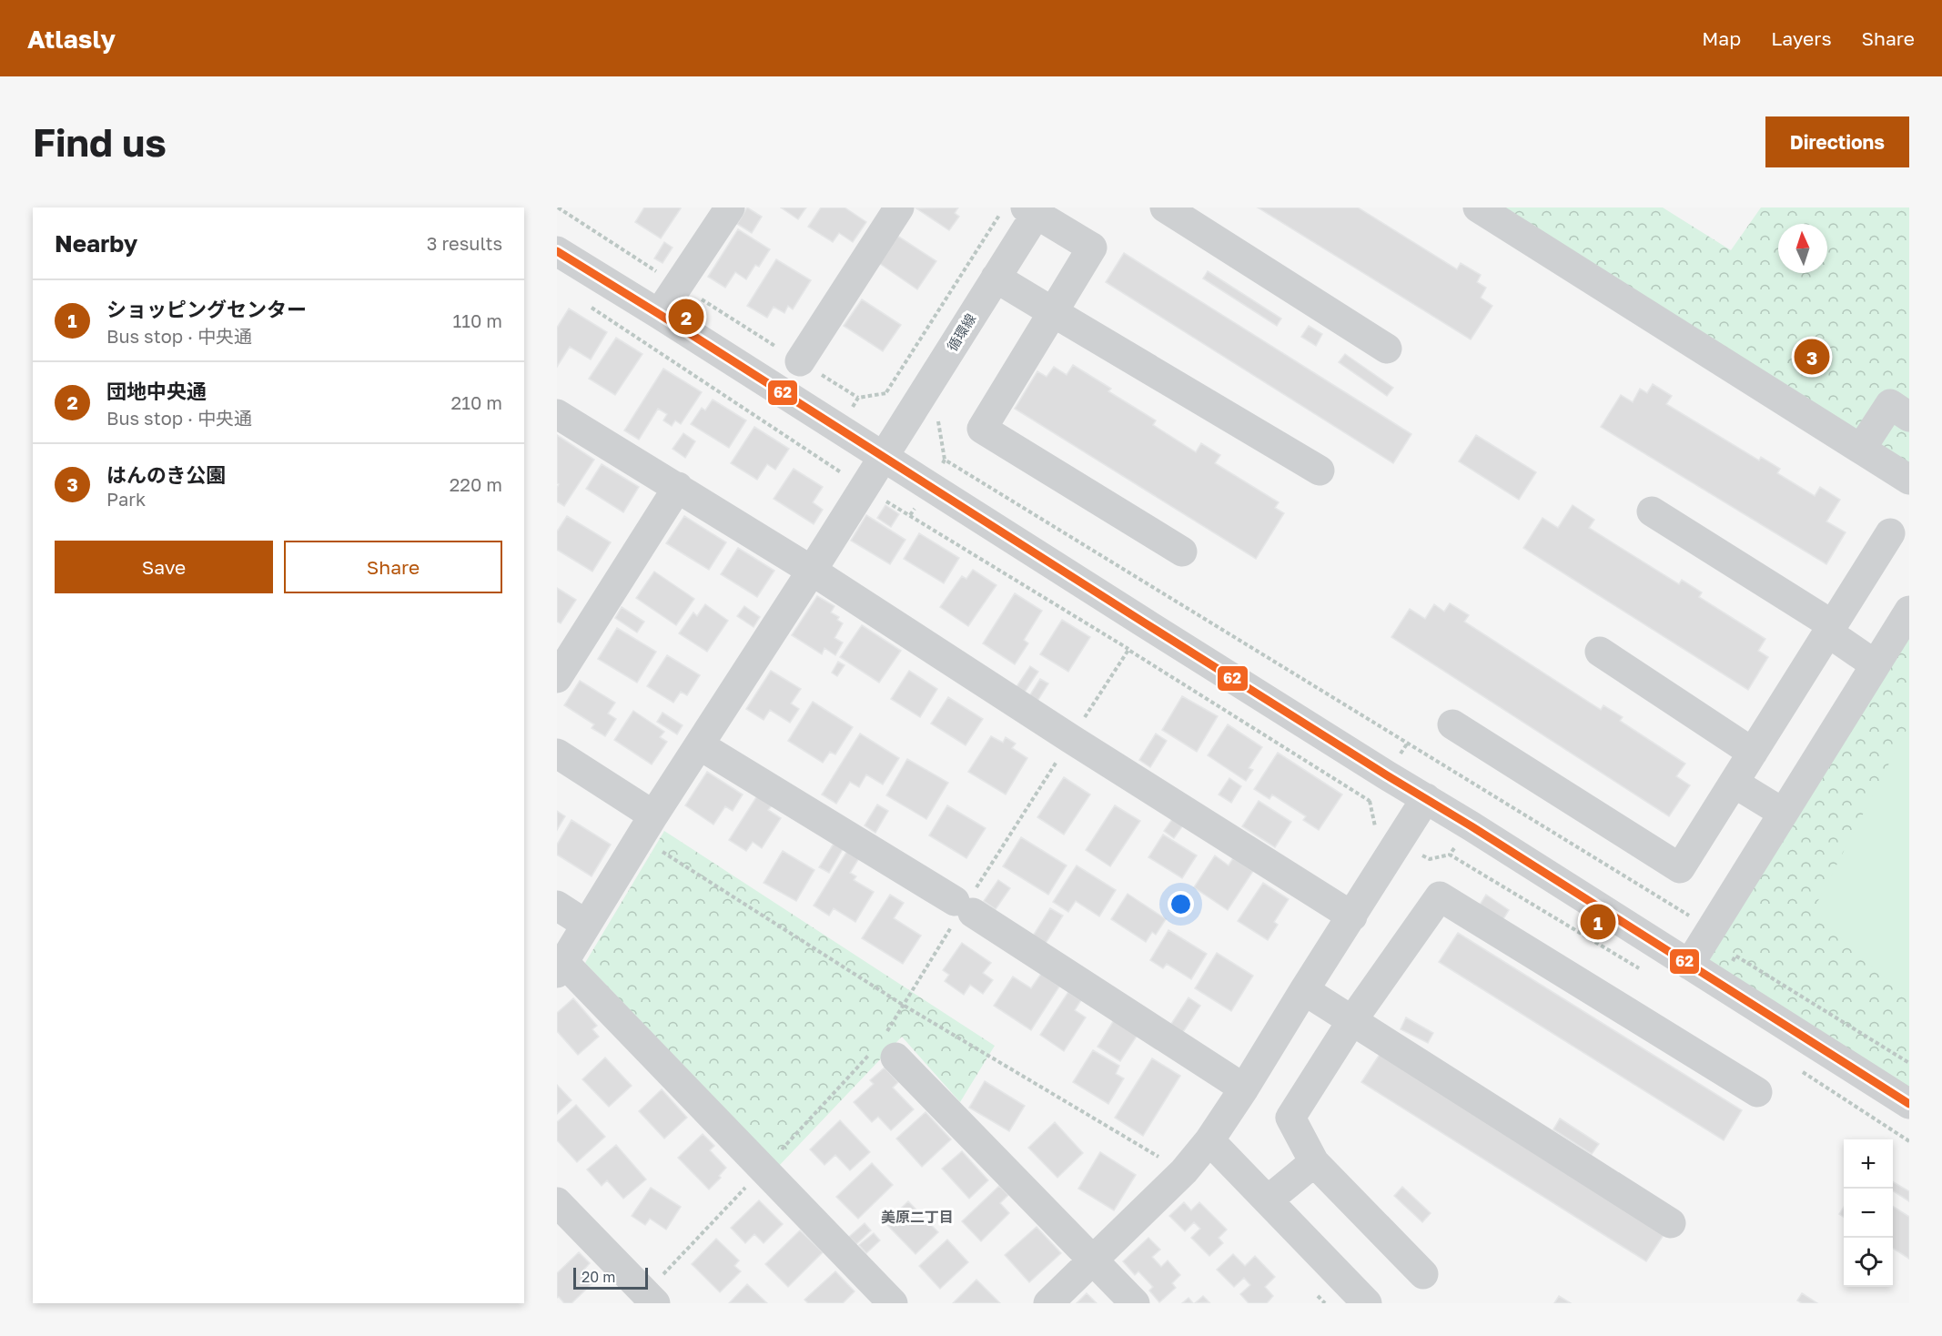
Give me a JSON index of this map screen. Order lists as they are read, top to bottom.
{
  "streets": {
    "street": ["循環線"]
  },
  "districts": ["美原二丁目"],
  "lines": ["transit line 62"],
  "scale_bar": "20 m",
  "north": "top",
  "page": {
    "header": "Atlasly",
    "nav": ["Map", "Layers", "Share"],
    "buttons": [
      "Directions",
      ["Save", "Share"]
    ],
    "title": "Find us",
    "heading": ["Nearby", "3 results"],
    "list": [
      {
        "mark": "1",
        "name": "ショッピングセンター",
        "note": "Bus stop · 中央通",
        "value": "110 m"
      },
      {
        "mark": "2",
        "name": "団地中央通",
        "note": "Bus stop · 中央通",
        "value": "210 m"
      },
      {
        "mark": "3",
        "name": "はんのき公園",
        "note": "Park",
        "value": "220 m"
      }
    ],
    "pins": ["2", "3", "1"],
    "map_buttons": ["+", "−"],
    "scale": "20 m"
  }
}
